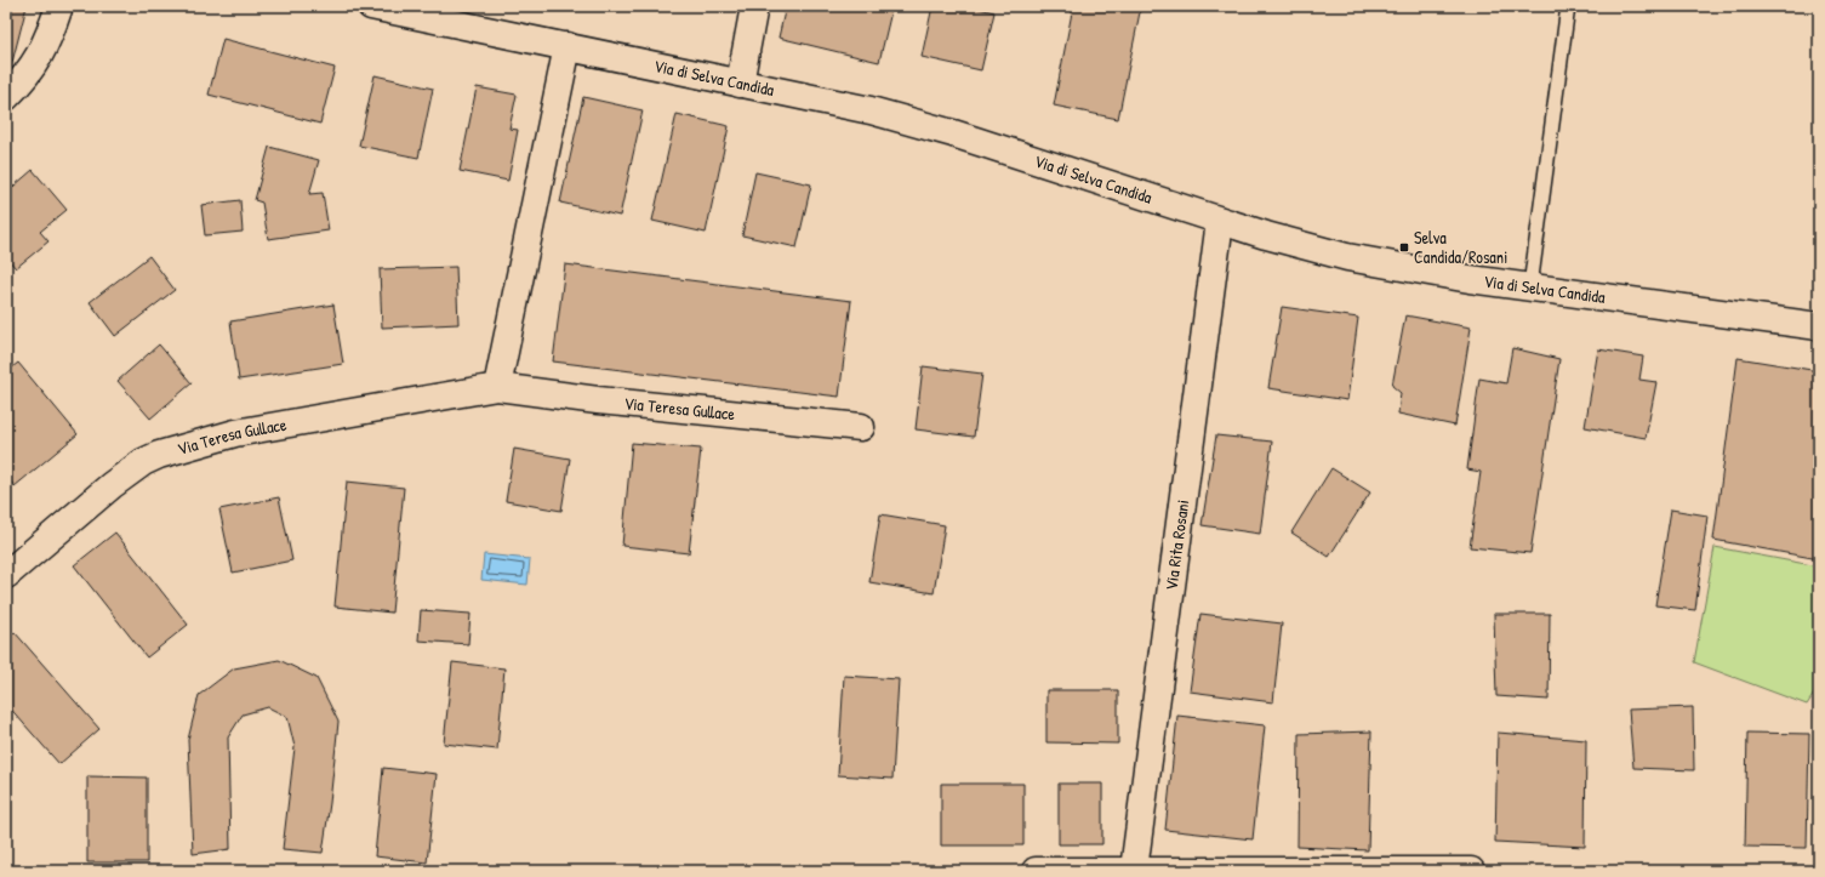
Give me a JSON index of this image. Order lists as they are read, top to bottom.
{
  "streets": {
    "street": ["Via di Selva Candida", "Via Teresa Gullace", "Via Rita Rosani"]
  },
  "crossings": [
    ["Via di Selva Candida", "Via Rita Rosani"]
  ],
  "places": {
    "transit": ["Selva Candida/Rosani"]
  }
}
